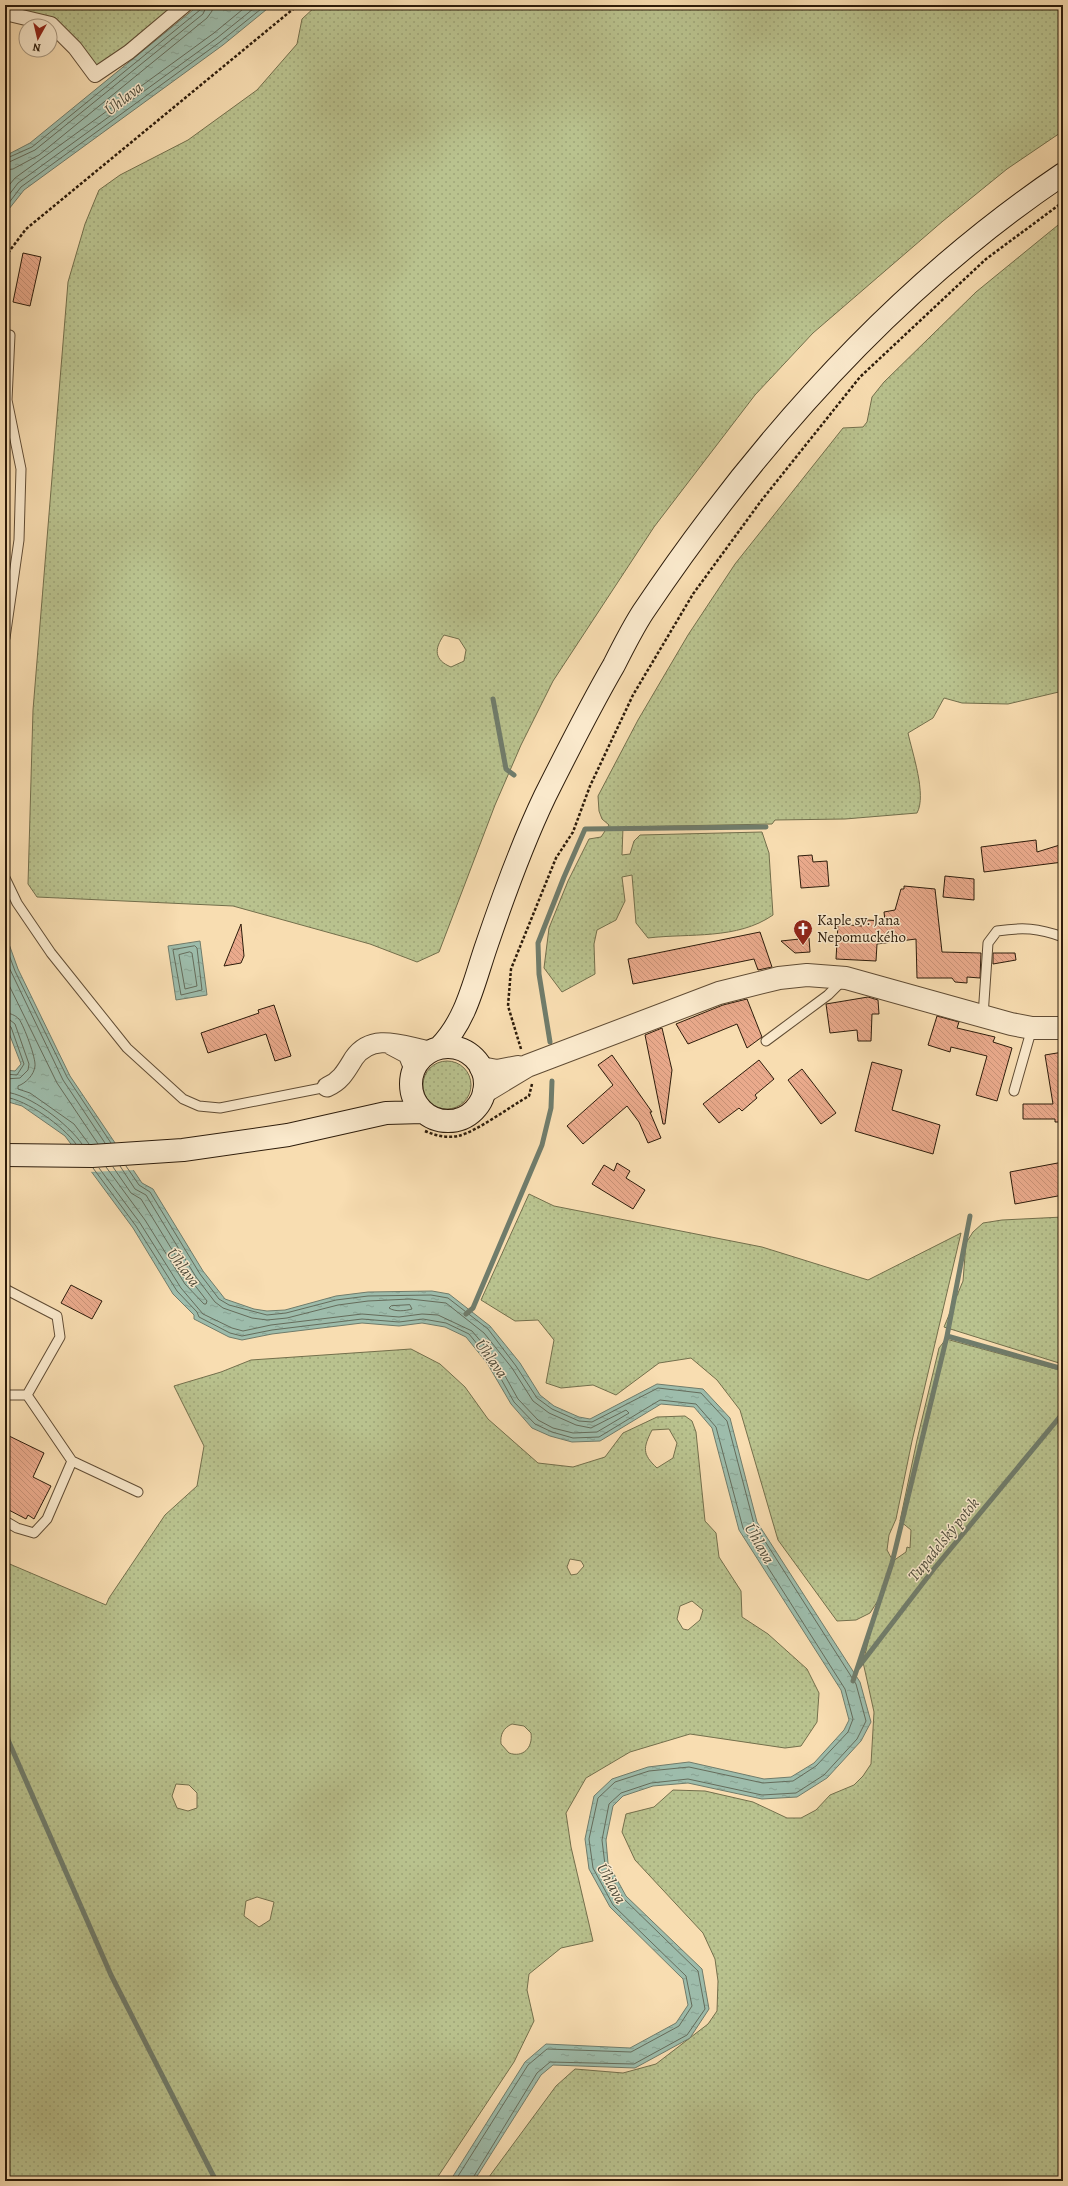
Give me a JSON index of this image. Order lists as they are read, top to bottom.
{
  "water": ["Úhlava", "Tupadelský potok"],
  "places": {
    "church": ["Kaple sv. Jana Nepomuckého"]
  },
  "north": "bottom"
}
